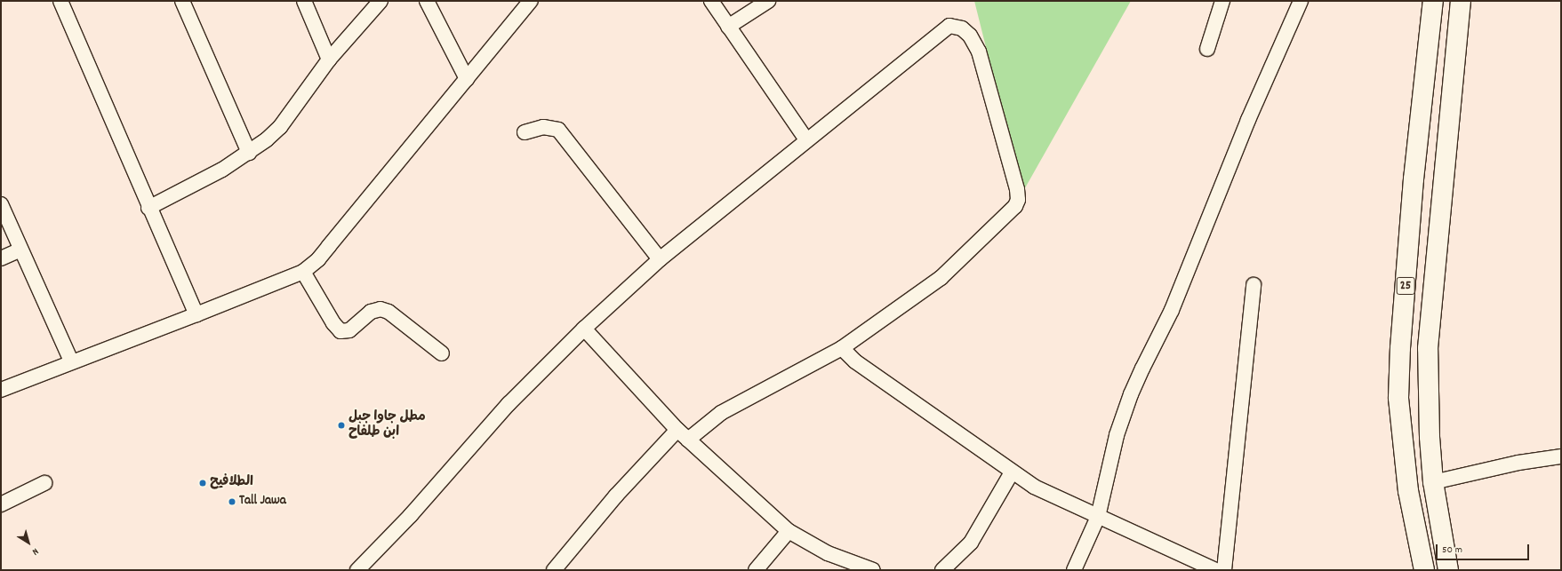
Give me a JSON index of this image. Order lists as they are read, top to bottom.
{
  "streets": {
    "highway": ["25"]
  },
  "places": ["مطل جاوا جبل ابن طلفاح", "الطلافيح", "Tall Jawa"],
  "scale_bar": "50 m",
  "north": "bottom right"
}
